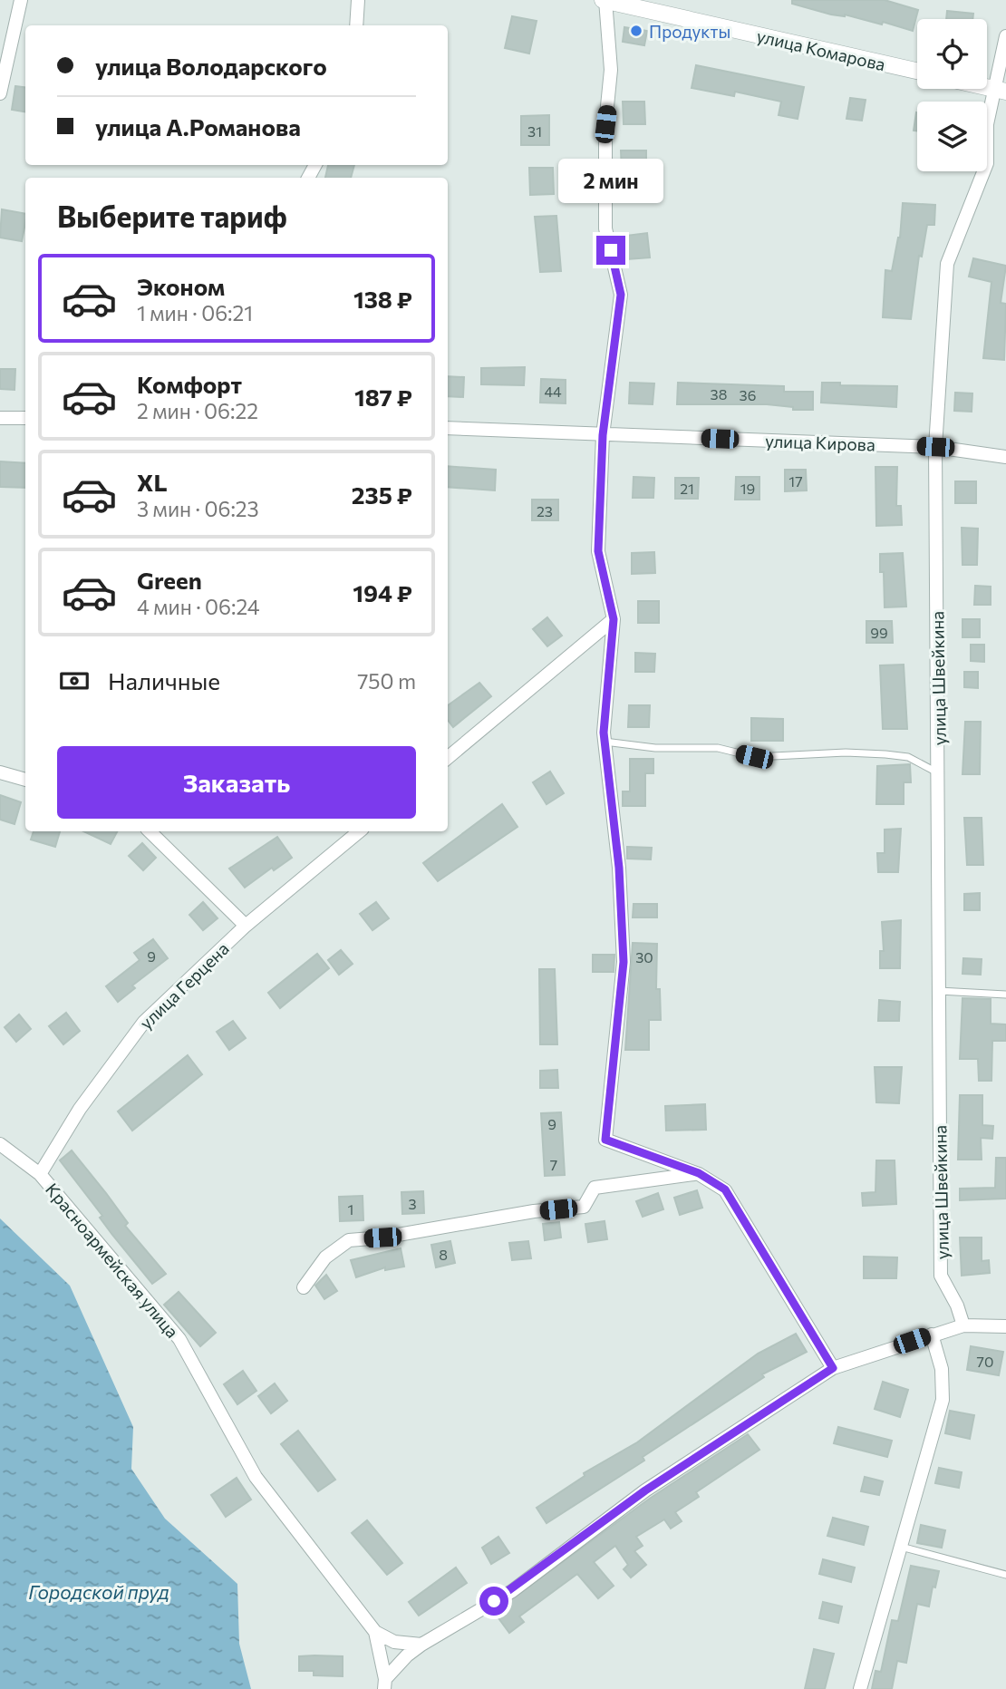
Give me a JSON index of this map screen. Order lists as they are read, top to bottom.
{
  "streets": {
    "street": [
      "улица Комарова",
      "улица Кирова",
      "улица Швейкина",
      "улица Герцена",
      "Красноармейская улица"
    ]
  },
  "crossings": [
    ["улица Кирова", "улица Швейкина"],
    ["улица Герцена", "Красноармейская улица"]
  ],
  "water": ["Городской пруд"],
  "places": ["Продукты"],
  "house_numbers": [
    "31",
    "44",
    "38",
    "36",
    "17",
    "21",
    "19",
    "23",
    "99",
    "9",
    "30",
    "9",
    "7",
    "3",
    "1",
    "8",
    "70"
  ],
  "page": {
    "banner": ["улица Володарского", "улица А.Романова"],
    "bubble": "2 мин",
    "heading": "Выберите тариф",
    "list": [
      {
        "name": "Эконом",
        "note": "1 мин · 06:21",
        "value": "138 ₽"
      },
      {
        "name": "Комфорт",
        "note": "2 мин · 06:22",
        "value": "187 ₽"
      },
      {
        "name": "XL",
        "note": "3 мин · 06:23",
        "value": "235 ₽"
      },
      {
        "name": "Green",
        "note": "4 мин · 06:24",
        "value": "194 ₽"
      }
    ],
    "pay": ["Наличные", "750 m"],
    "buttons": "Заказать"
  }
}
